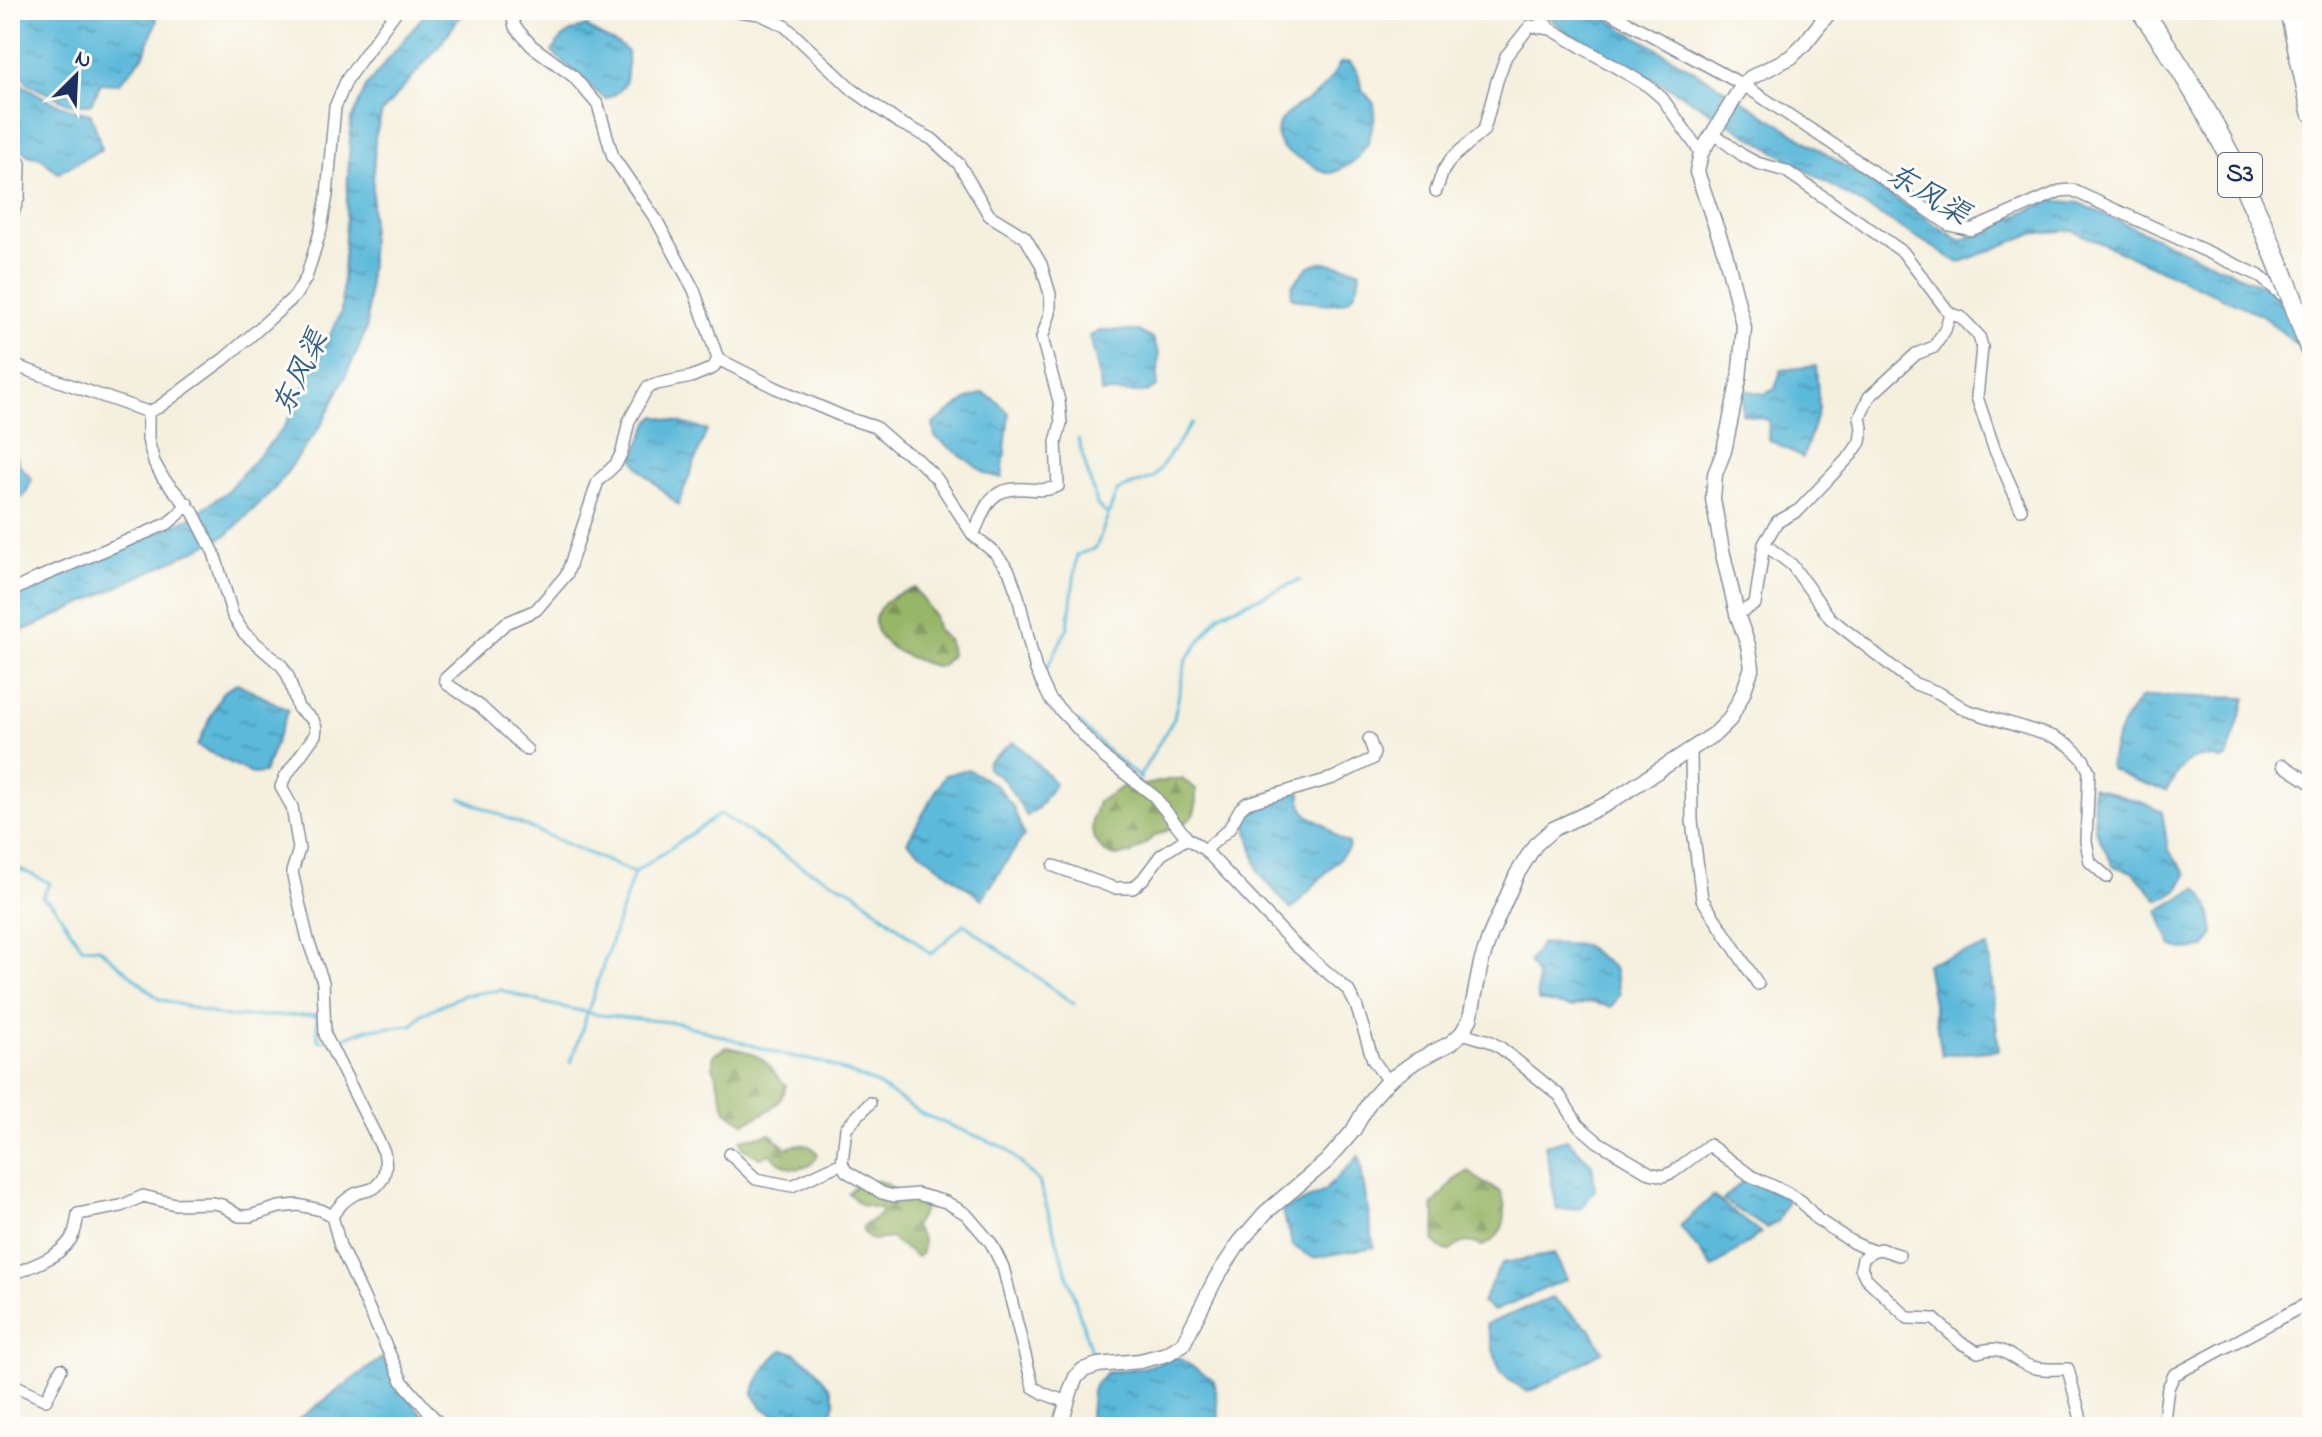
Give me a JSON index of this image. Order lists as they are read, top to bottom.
{
  "streets": {
    "highway": ["S3"]
  },
  "water": ["东风渠"],
  "north": "top right"
}
